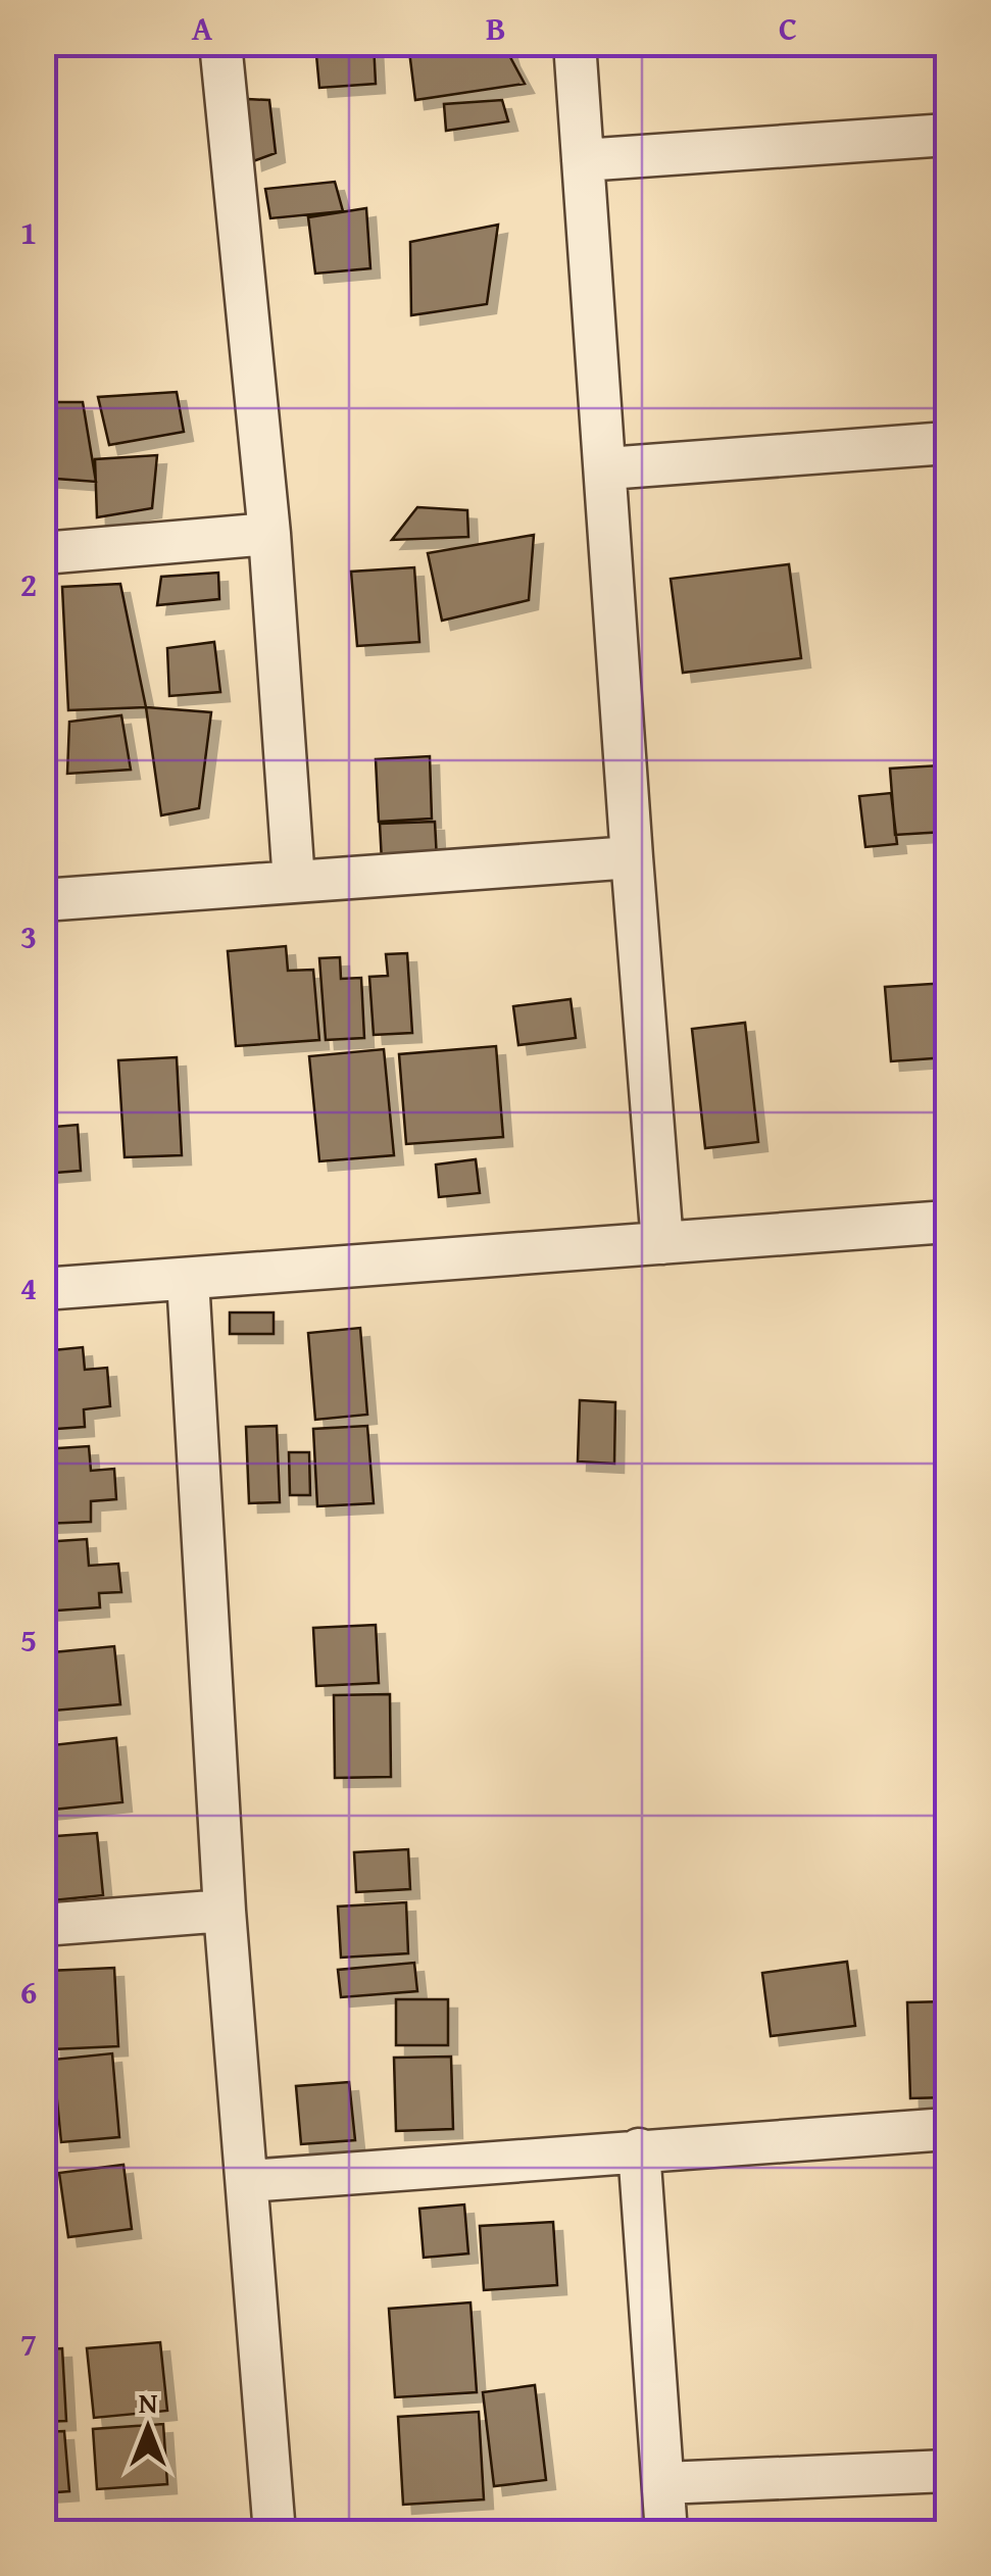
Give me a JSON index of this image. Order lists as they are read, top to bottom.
{
  "north": "top",
  "grid": {
    "columns": ["A", "B", "C"],
    "rows": [
      "1",
      "2",
      "3",
      "4",
      "5",
      "6",
      "7"
    ]
  }
}
